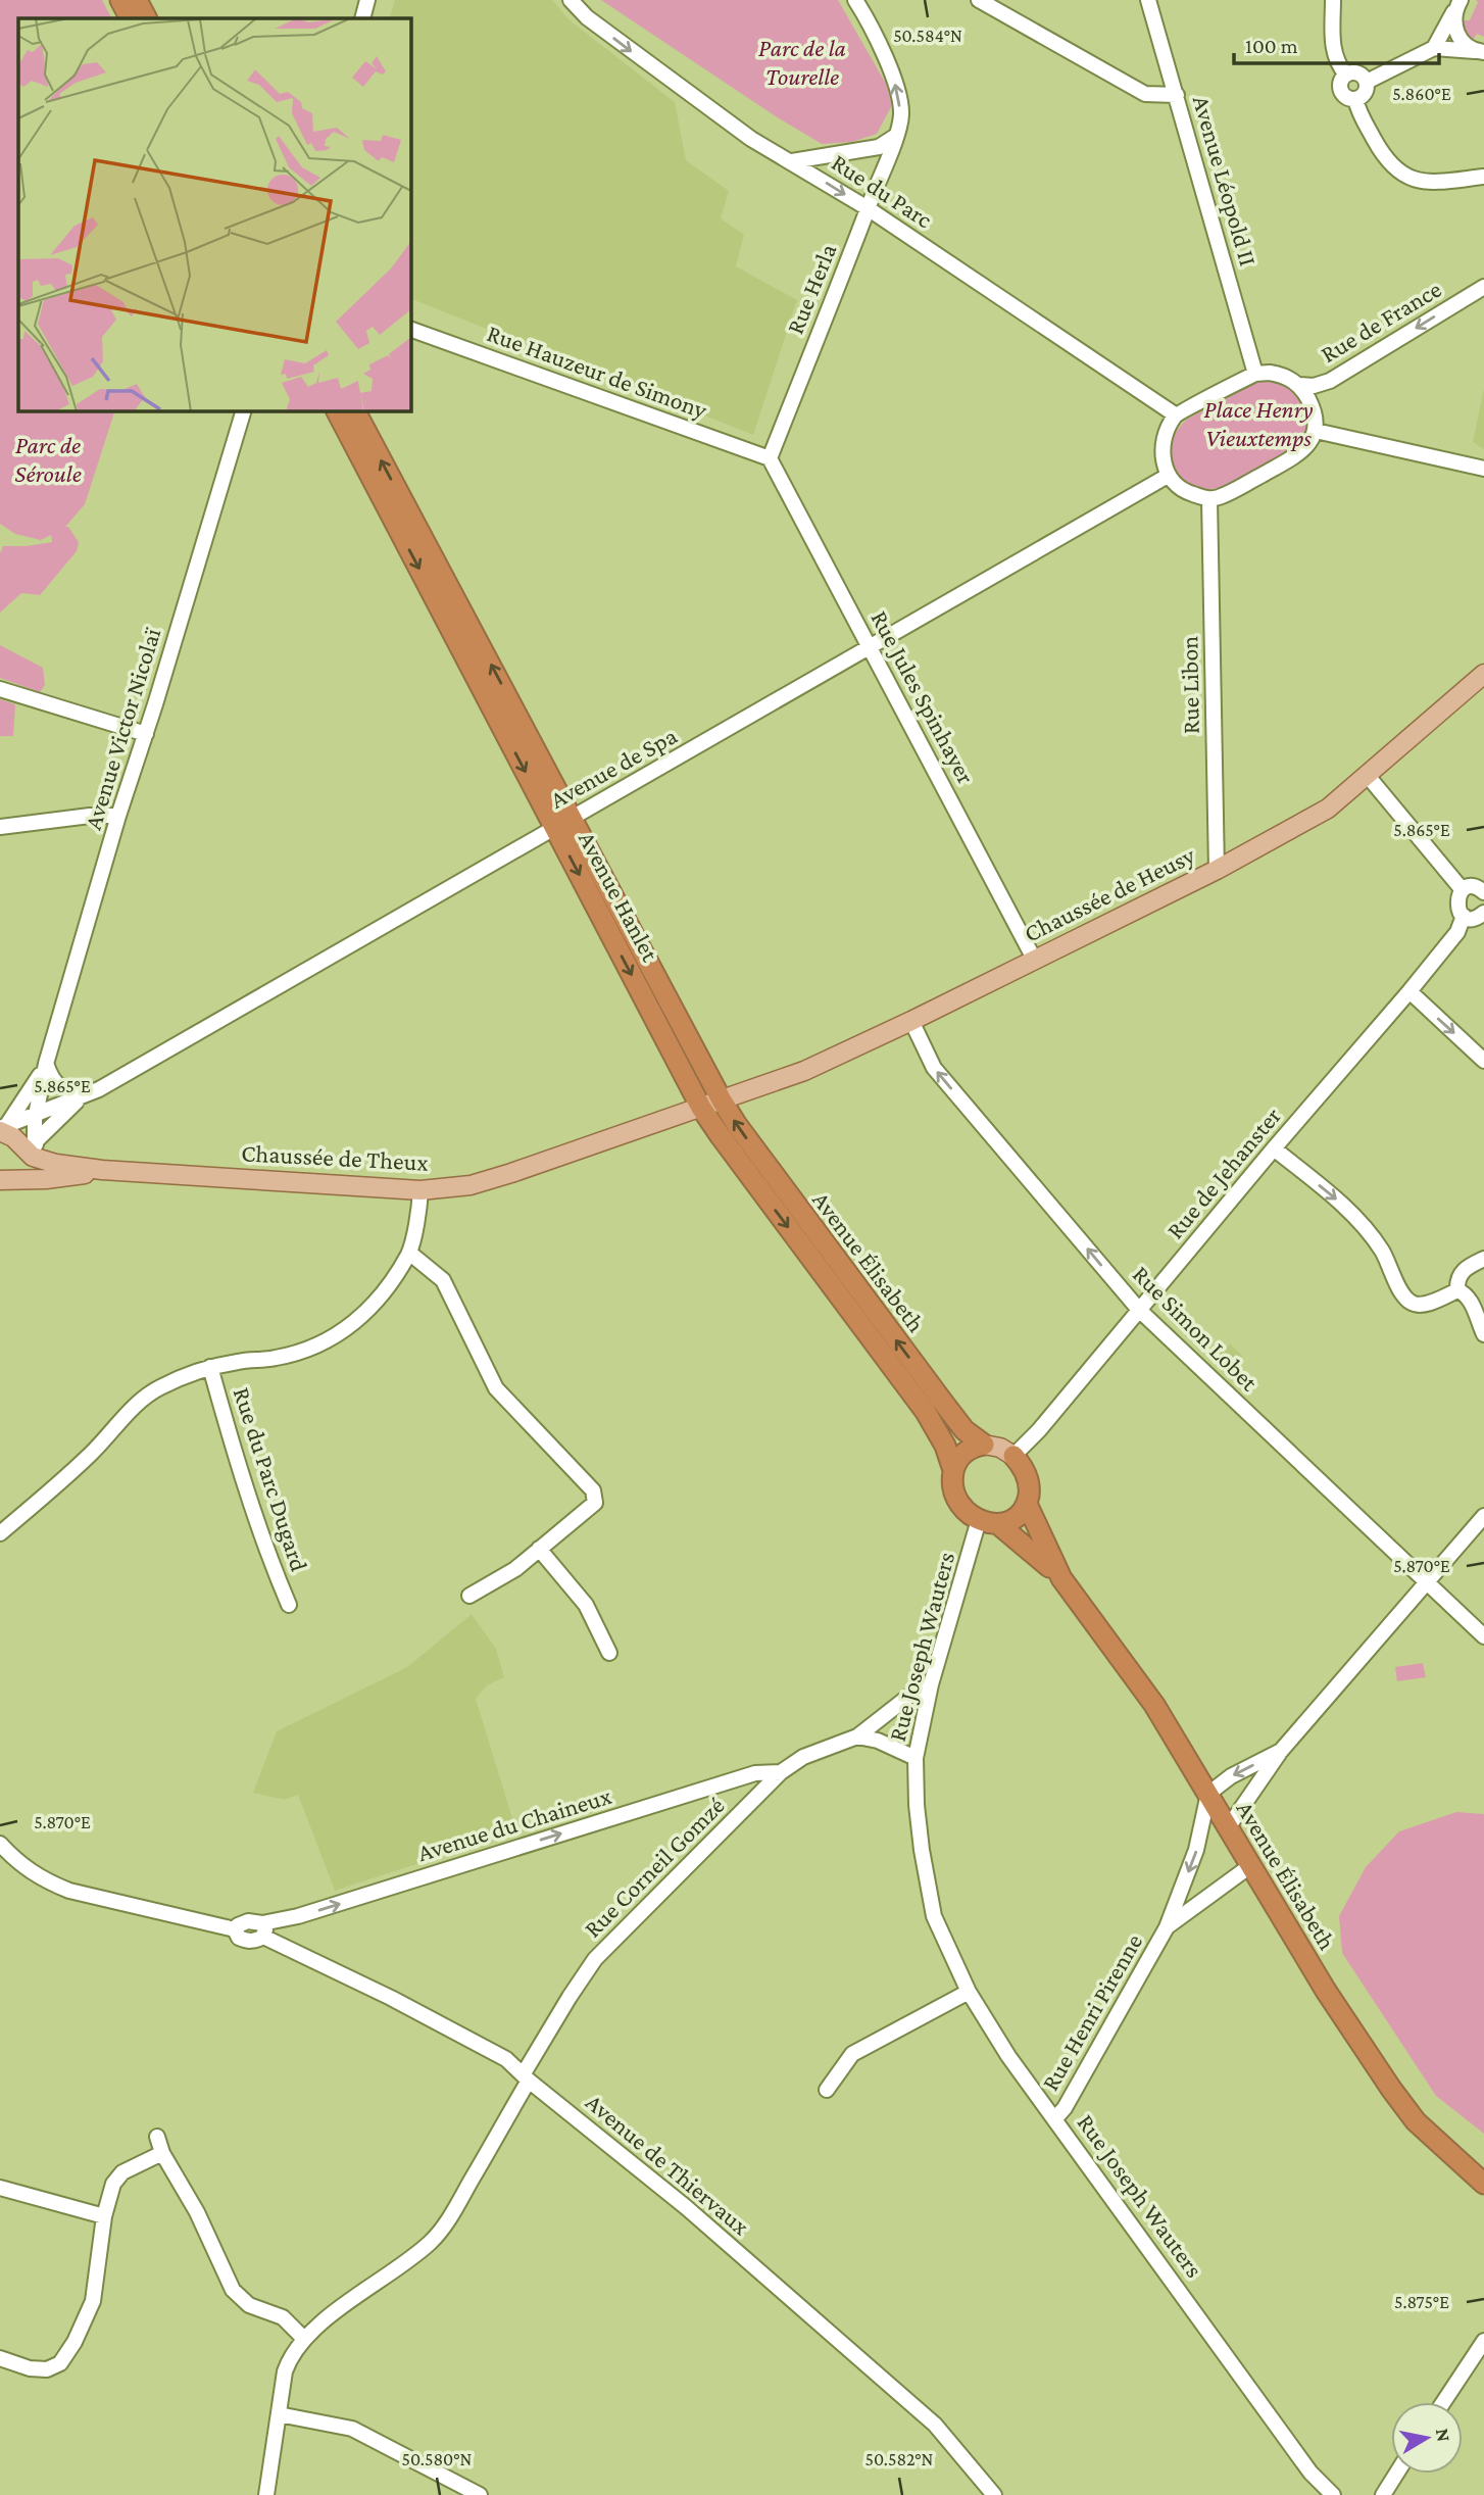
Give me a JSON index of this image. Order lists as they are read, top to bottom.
{
  "streets": {
    "highway": ["Avenue Hanlet", "Avenue Élisabeth"],
    "main road": ["Chaussée de Heusy", "Chaussée de Theux"],
    "street": [
      "Avenue Léopold II",
      "Rue du Parc",
      "Rue Herla",
      "Rue de France",
      "Rue Hauzeur de Simony",
      "Rue Libon",
      "Rue Jules Spinhayer",
      "Avenue Victor Nicolaï",
      "Avenue de Spa",
      "Rue de Jehanster",
      "Rue Simon Lobet",
      "Rue du Parc Dugard",
      "Rue Joseph Wauters",
      "Avenue du Chaineux",
      "Rue Corneil Gomzé",
      "Rue Henri Pirenne",
      "Avenue de Thiervaux"
    ]
  },
  "crossings": [
    ["Avenue Léopold II", "Rue du Parc"],
    ["Avenue Léopold II", "Rue de France"],
    ["Avenue Léopold II", "Rue Libon"],
    ["Avenue Léopold II", "Avenue de Spa"],
    ["Rue du Parc", "Rue Herla"],
    ["Rue du Parc", "Rue de France"],
    ["Rue du Parc", "Rue Libon"],
    ["Rue du Parc", "Avenue de Spa"],
    ["Rue Herla", "Rue Hauzeur de Simony"],
    ["Rue Herla", "Rue Jules Spinhayer"],
    ["Rue de France", "Rue Libon"],
    ["Rue de France", "Avenue de Spa"],
    ["Rue Hauzeur de Simony", "Rue Jules Spinhayer"],
    ["Rue Libon", "Avenue de Spa"],
    ["Rue Libon", "Chaussée de Heusy"],
    ["Rue Jules Spinhayer", "Avenue de Spa"],
    ["Rue Jules Spinhayer", "Chaussée de Heusy"],
    ["Avenue de Spa", "Avenue Hanlet"],
    ["Avenue de Spa", "Chaussée de Theux"],
    ["Chaussée de Heusy", "Avenue Hanlet"],
    ["Chaussée de Heusy", "Chaussée de Theux"],
    ["Chaussée de Heusy", "Avenue Élisabeth"],
    ["Chaussée de Heusy", "Rue Simon Lobet"],
    ["Avenue Hanlet", "Chaussée de Theux"],
    ["Avenue Hanlet", "Rue de Jehanster"],
    ["Avenue Hanlet", "Avenue Élisabeth"],
    ["Avenue Hanlet", "Rue Joseph Wauters"],
    ["Chaussée de Theux", "Avenue Élisabeth"],
    ["Rue de Jehanster", "Avenue Élisabeth"],
    ["Rue de Jehanster", "Rue Simon Lobet"],
    ["Rue de Jehanster", "Rue Joseph Wauters"],
    ["Avenue Élisabeth", "Rue Joseph Wauters"],
    ["Avenue Élisabeth", "Rue Henri Pirenne"],
    ["Rue Joseph Wauters", "Rue Corneil Gomzé"],
    ["Rue Joseph Wauters", "Rue Henri Pirenne"],
    ["Avenue du Chaineux", "Rue Corneil Gomzé"],
    ["Avenue du Chaineux", "Avenue de Thiervaux"],
    ["Rue Corneil Gomzé", "Avenue de Thiervaux"]
  ],
  "one_way": [
    "Rue du Parc",
    "Rue de France",
    "Rue Simon Lobet",
    "Avenue du Chaineux"
  ],
  "parks": ["Parc de la Tourelle", "Place Henry Vieuxtemps", "Parc de Séroule"],
  "scale_bar": "100 m",
  "north": "right",
  "coordinates": [
    "50.584°N",
    "5.860°E",
    "5.865°E",
    "5.870°E",
    "5.875°E",
    "50.580°N",
    "50.582°N"
  ]
}
